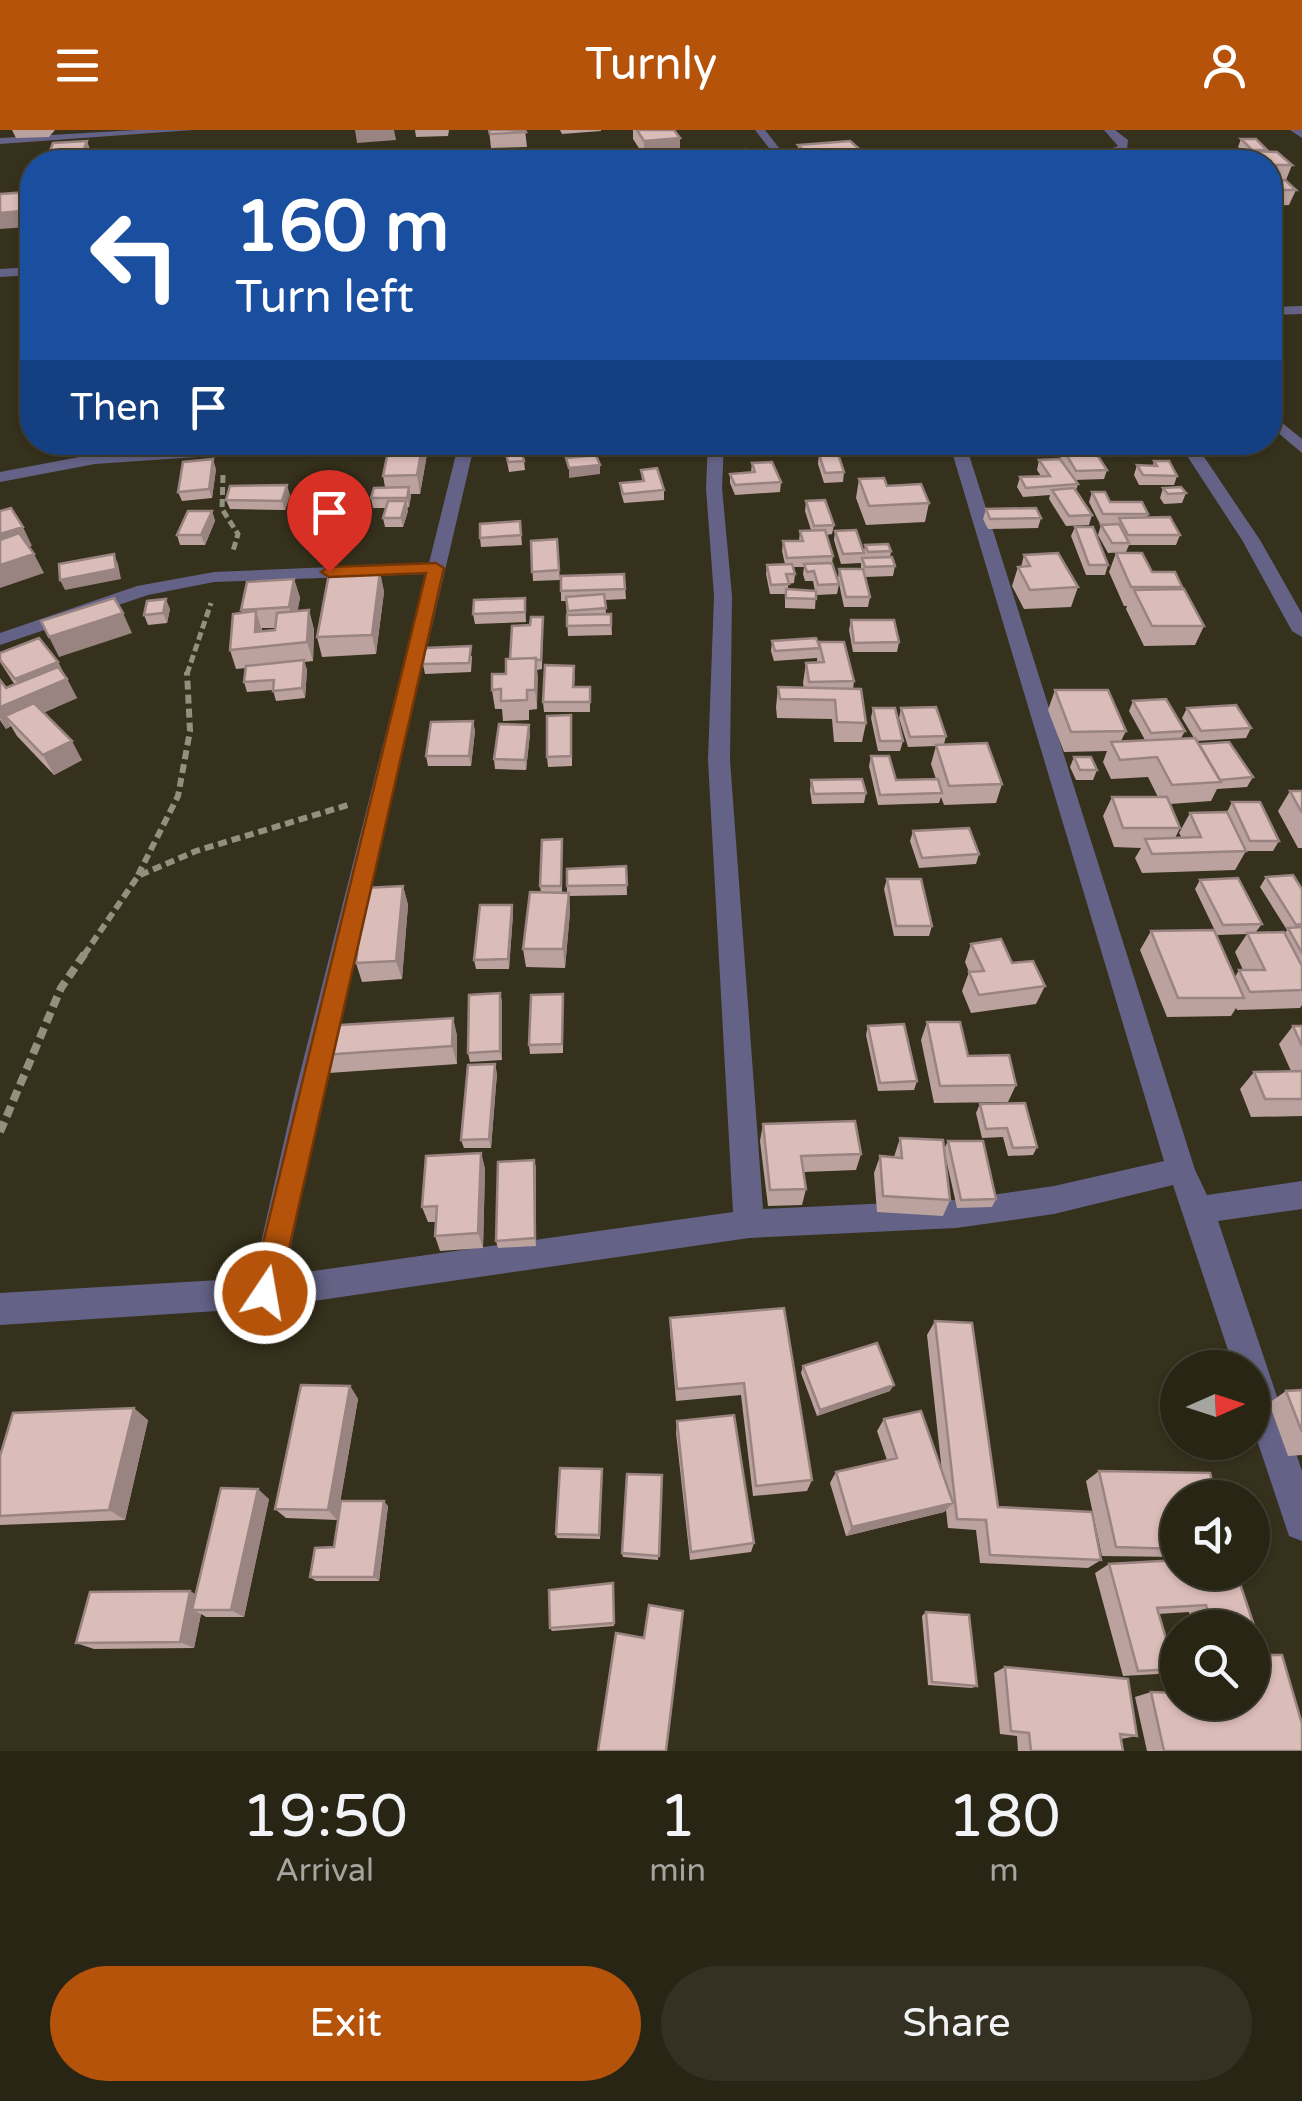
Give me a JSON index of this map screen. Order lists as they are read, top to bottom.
{
  "north": "right",
  "page": {
    "header": "Turnly",
    "turn": ["160 m", "Turn left"],
    "then": "Then",
    "eta": [
      "19:50",
      "Arrival",
      "1",
      "min",
      "180",
      "m"
    ],
    "buttons": ["Exit", "Share"]
  }
}
